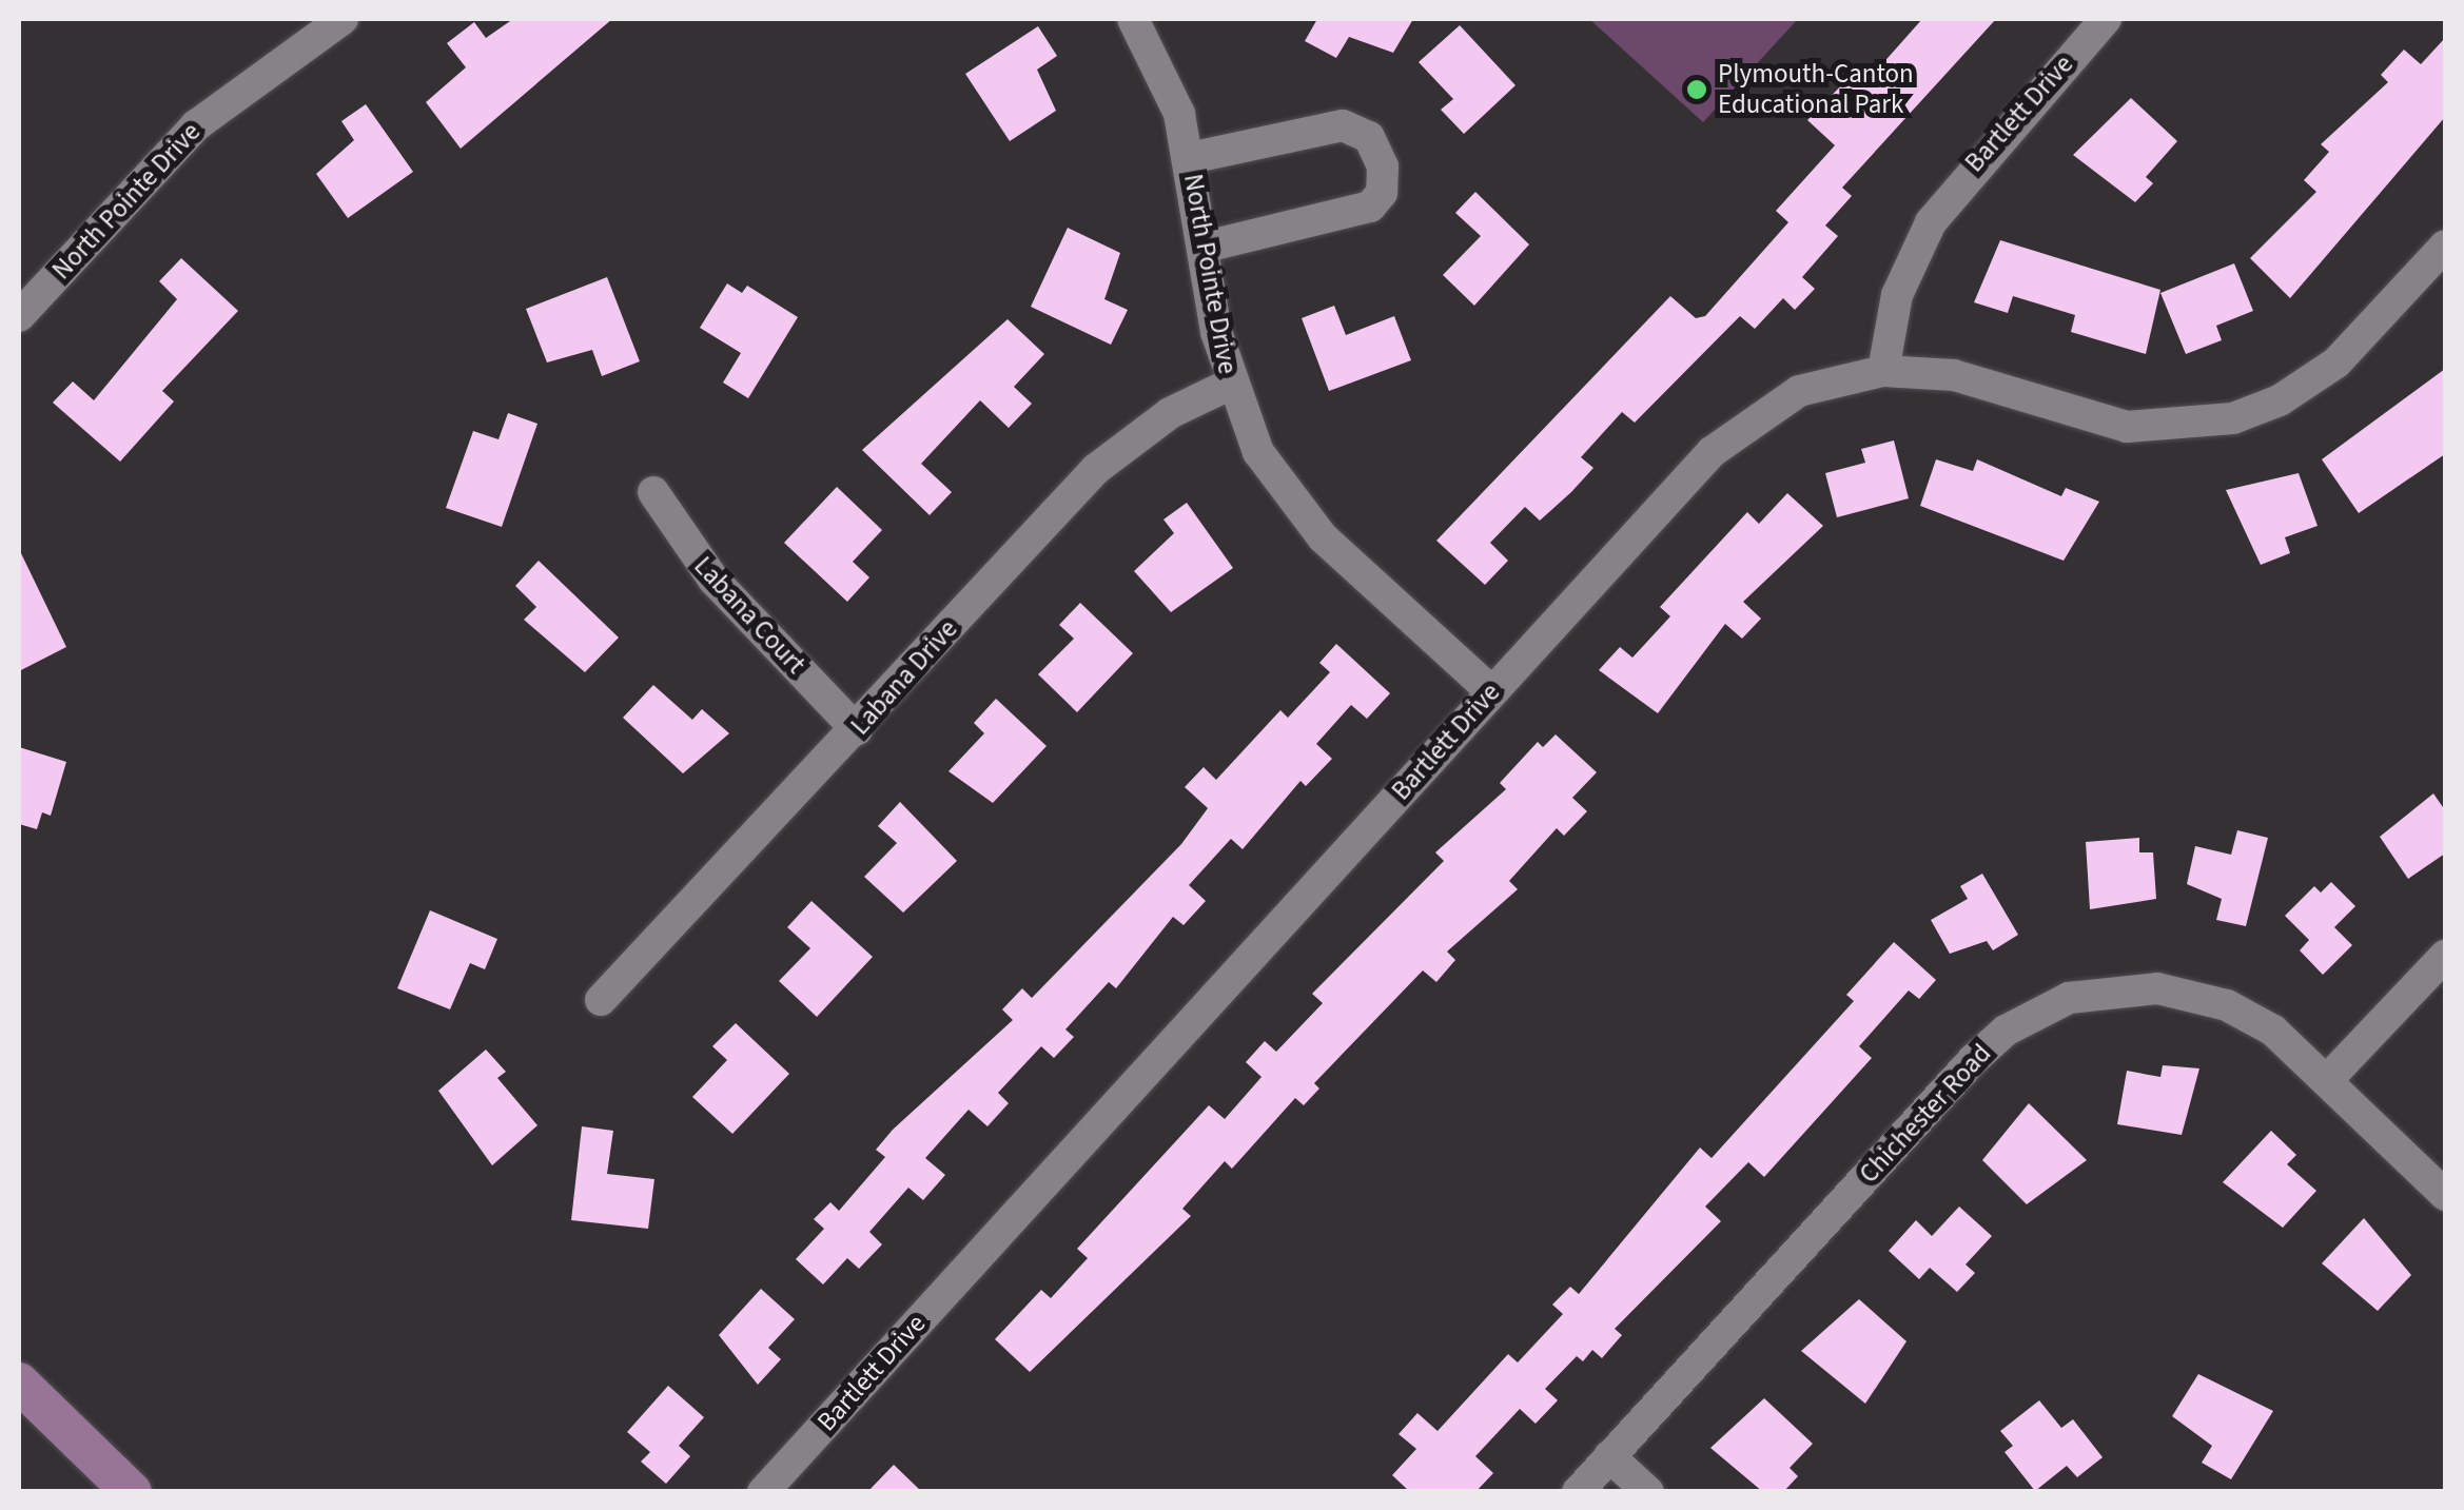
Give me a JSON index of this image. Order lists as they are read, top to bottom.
{
  "streets": {
    "street": [
      "Bartlett Drive",
      "North Pointe Drive",
      "Labana Court",
      "Labana Drive",
      "Chichester Road"
    ]
  },
  "crossings": [
    ["Bartlett Drive", "North Pointe Drive"],
    ["North Pointe Drive", "Labana Drive"],
    ["Labana Court", "Labana Drive"]
  ],
  "places": ["Plymouth-Canton Educational Park"]
}
